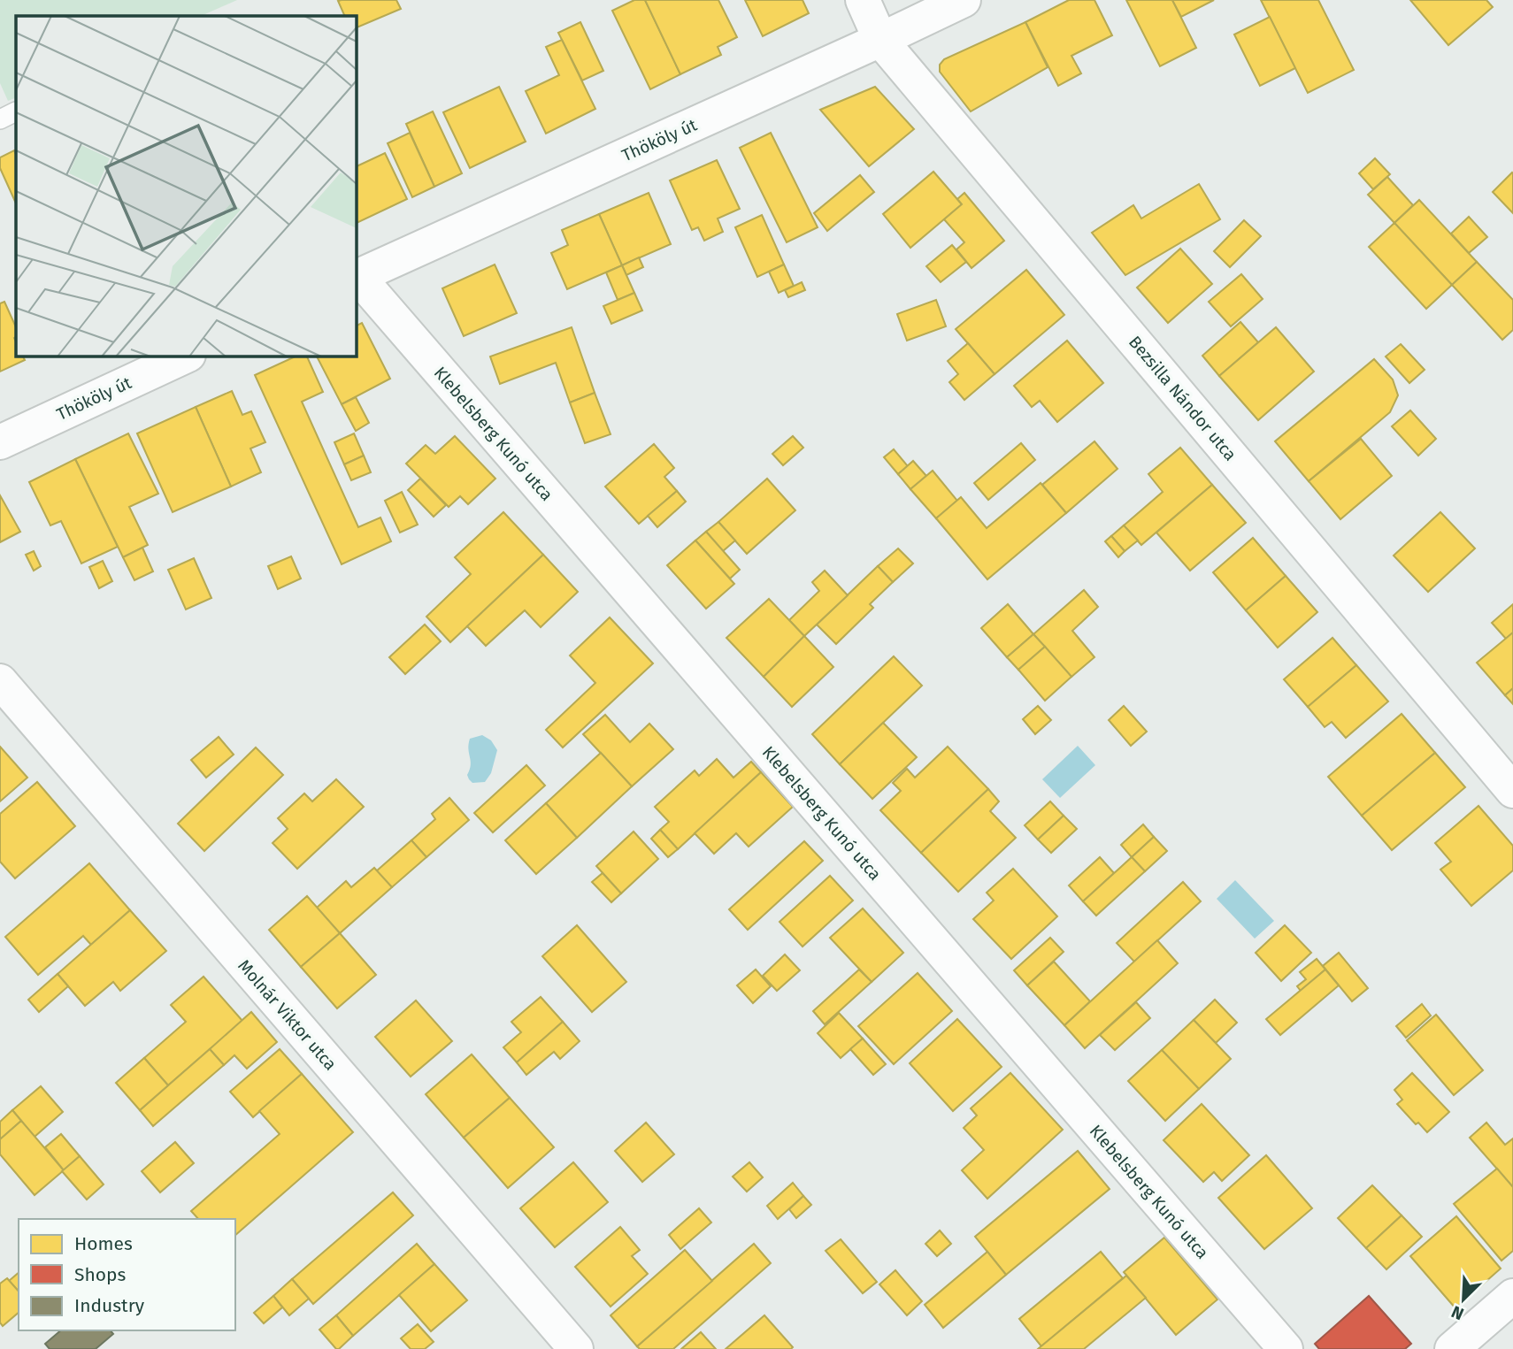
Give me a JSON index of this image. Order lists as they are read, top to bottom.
{
  "streets": {
    "street": [
      "Thököly út",
      "Bezsilla Nándor utca",
      "Klebelsberg Kunó utca",
      "Molnár Viktor utca"
    ]
  },
  "crossings": [
    ["Thököly út", "Bezsilla Nándor utca"],
    ["Thököly út", "Klebelsberg Kunó utca"]
  ],
  "legend": ["Homes", "Shops", "Industry"],
  "north": "bottom left"
}
